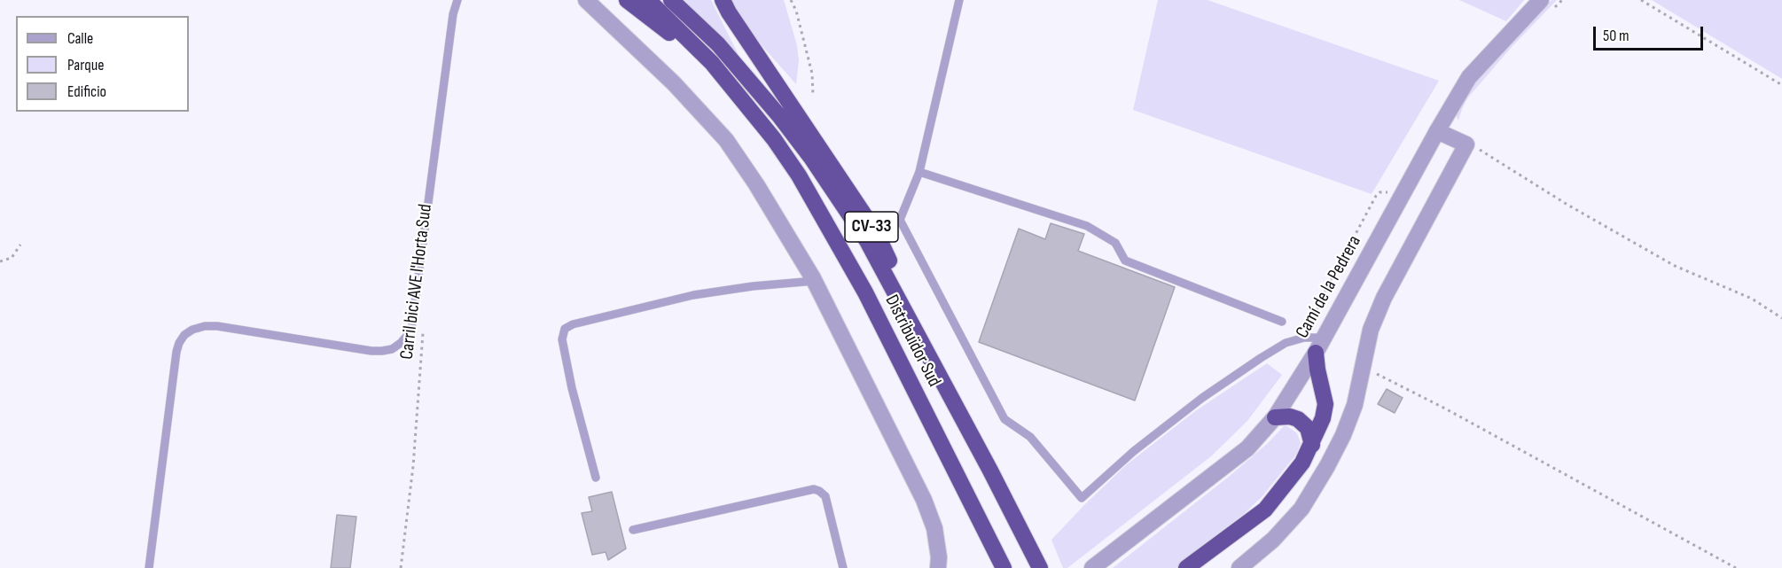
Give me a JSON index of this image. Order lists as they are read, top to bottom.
{
  "streets": {
    "highway": ["CV-33", "Distribuïdor Sud"],
    "street": ["Camí de la Pedrera"],
    "path": ["Carril bici AVE l'Horta Sud"]
  },
  "crossings": [
    ["CV-33", "Distribuïdor Sud"]
  ],
  "legend": ["Calle", "Parque", "Edificio"],
  "scale_bar": "50 m"
}
